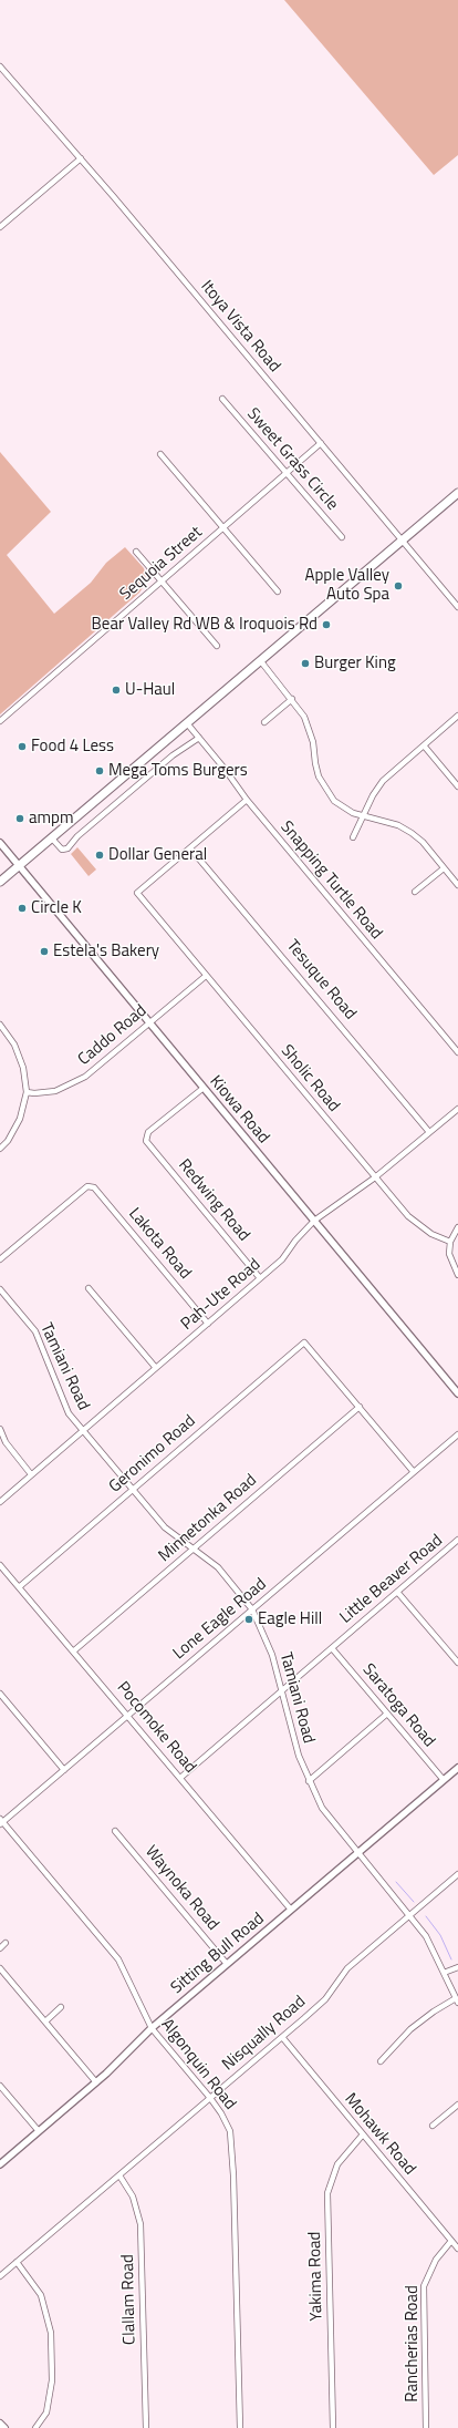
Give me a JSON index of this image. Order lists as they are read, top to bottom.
{
  "streets": {
    "street": [
      "Itoya Vista Road",
      "Sweet Grass Circle",
      "Sequoia Street",
      "Snapping Turtle Road",
      "Tesuque Road",
      "Caddo Road",
      "Sholic Road",
      "Kiowa Road",
      "Redwing Road",
      "Lakota Road",
      "Pah-Ute Road",
      "Tamiani Road",
      "Geronimo Road",
      "Minnetonka Road",
      "Little Beaver Road",
      "Lone Eagle Road",
      "Saratoga Road",
      "Pocomoke Road",
      "Waynoka Road",
      "Sitting Bull Road",
      "Nisqually Road",
      "Algonquin Road",
      "Mohawk Road",
      "Yakima Road",
      "Clallam Road",
      "Rancherias Road"
    ]
  },
  "crossings": [
    ["Itoya Vista Road", "Sequoia Street"],
    ["Sweet Grass Circle", "Sequoia Street"],
    ["Tesuque Road", "Sholic Road"],
    ["Tesuque Road", "Pah-Ute Road"],
    ["Caddo Road", "Sholic Road"],
    ["Caddo Road", "Kiowa Road"],
    ["Sholic Road", "Pah-Ute Road"],
    ["Kiowa Road", "Redwing Road"],
    ["Kiowa Road", "Pah-Ute Road"],
    ["Redwing Road", "Pah-Ute Road"],
    ["Lakota Road", "Pah-Ute Road"],
    ["Pah-Ute Road", "Tamiani Road"],
    ["Tamiani Road", "Geronimo Road"],
    ["Tamiani Road", "Minnetonka Road"],
    ["Tamiani Road", "Little Beaver Road"],
    ["Tamiani Road", "Lone Eagle Road"],
    ["Tamiani Road", "Sitting Bull Road"],
    ["Tamiani Road", "Nisqually Road"],
    ["Geronimo Road", "Minnetonka Road"],
    ["Geronimo Road", "Pocomoke Road"],
    ["Minnetonka Road", "Pocomoke Road"],
    ["Little Beaver Road", "Saratoga Road"],
    ["Little Beaver Road", "Pocomoke Road"],
    ["Lone Eagle Road", "Pocomoke Road"],
    ["Lone Eagle Road", "Algonquin Road"],
    ["Saratoga Road", "Sitting Bull Road"],
    ["Pocomoke Road", "Sitting Bull Road"],
    ["Waynoka Road", "Sitting Bull Road"],
    ["Sitting Bull Road", "Algonquin Road"],
    ["Nisqually Road", "Algonquin Road"],
    ["Nisqually Road", "Mohawk Road"],
    ["Nisqually Road", "Clallam Road"],
    ["Mohawk Road", "Yakima Road"],
    ["Mohawk Road", "Rancherias Road"]
  ],
  "places": [
    "Apple Valley Auto Spa",
    "Bear Valley Rd WB & Iroquois Rd",
    "Burger King",
    "U-Haul",
    "Food 4 Less",
    "Mega Toms Burgers",
    "ampm",
    "Dollar General",
    "Circle K",
    "Estela's Bakery",
    "Eagle Hill"
  ]
}
